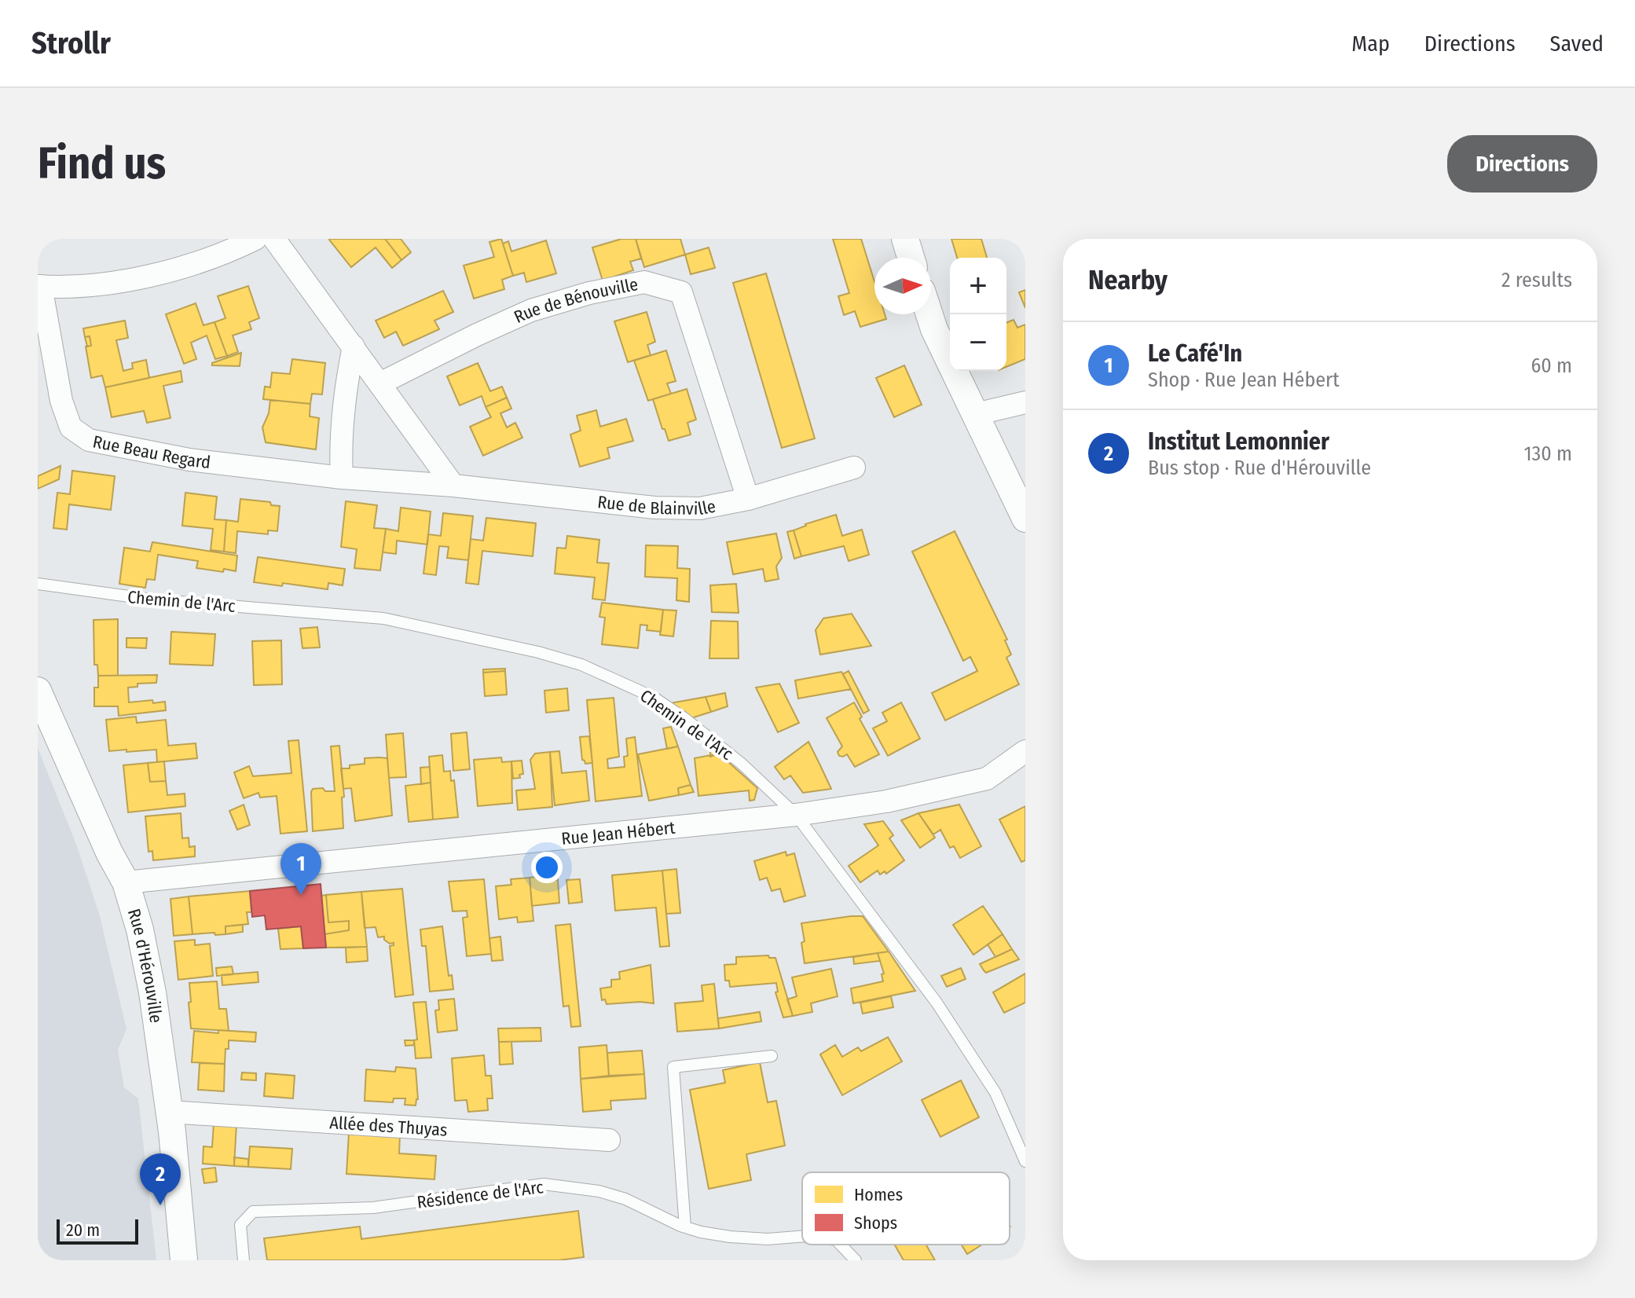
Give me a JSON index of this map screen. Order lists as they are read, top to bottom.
{
  "streets": {
    "street": [
      "Rue de Bénouville",
      "Rue Beau Regard",
      "Rue de Blainville",
      "Rue Jean Hébert",
      "Rue d'Hérouville",
      "Allée des Thuyas"
    ],
    "lane": ["Chemin de l'Arc", "Résidence de l'Arc"]
  },
  "crossings": [
    ["Rue de Bénouville", "Rue de Blainville"],
    ["Rue Beau Regard", "Rue de Blainville"],
    ["Chemin de l'Arc", "Rue Jean Hébert"],
    ["Rue Jean Hébert", "Rue d'Hérouville"],
    ["Rue d'Hérouville", "Allée des Thuyas"]
  ],
  "legend": ["Homes", "Shops"],
  "scale_bar": "20 m",
  "north": "right",
  "page": {
    "header": "Strollr",
    "nav": ["Map", "Directions", "Saved"],
    "buttons": "Directions",
    "title": "Find us",
    "heading": ["Nearby", "2 results"],
    "map_buttons": ["+", "−"],
    "list": [
      {
        "mark": "1",
        "name": "Le Café'In",
        "note": "Shop · Rue Jean Hébert",
        "value": "60 m"
      },
      {
        "mark": "2",
        "name": "Institut Lemonnier",
        "note": "Bus stop · Rue d'Hérouville",
        "value": "130 m"
      }
    ],
    "pins": ["1", "2"],
    "scale": "20 m"
  }
}
